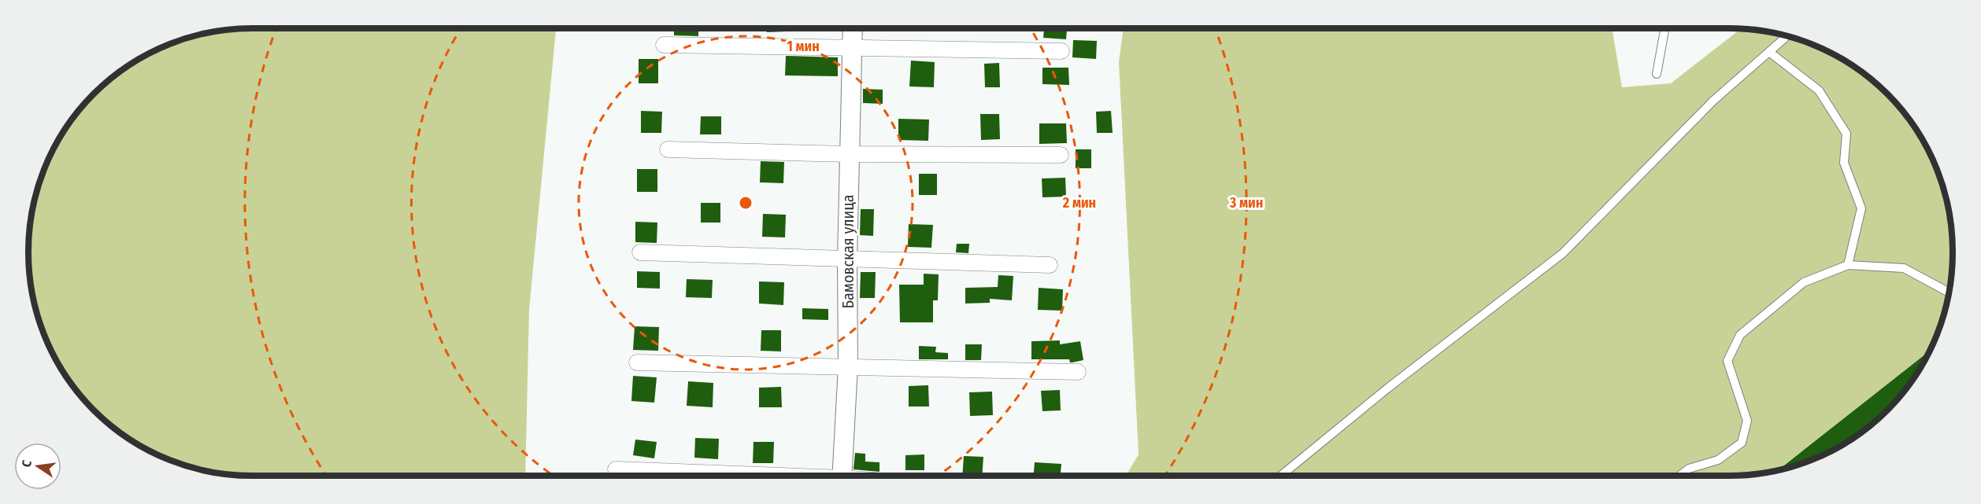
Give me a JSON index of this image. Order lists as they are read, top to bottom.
{
  "streets": {
    "street": ["Бамовская улица"]
  },
  "north": "left",
  "rings": ["1 мин", "2 мин", "3 мин"]
}
